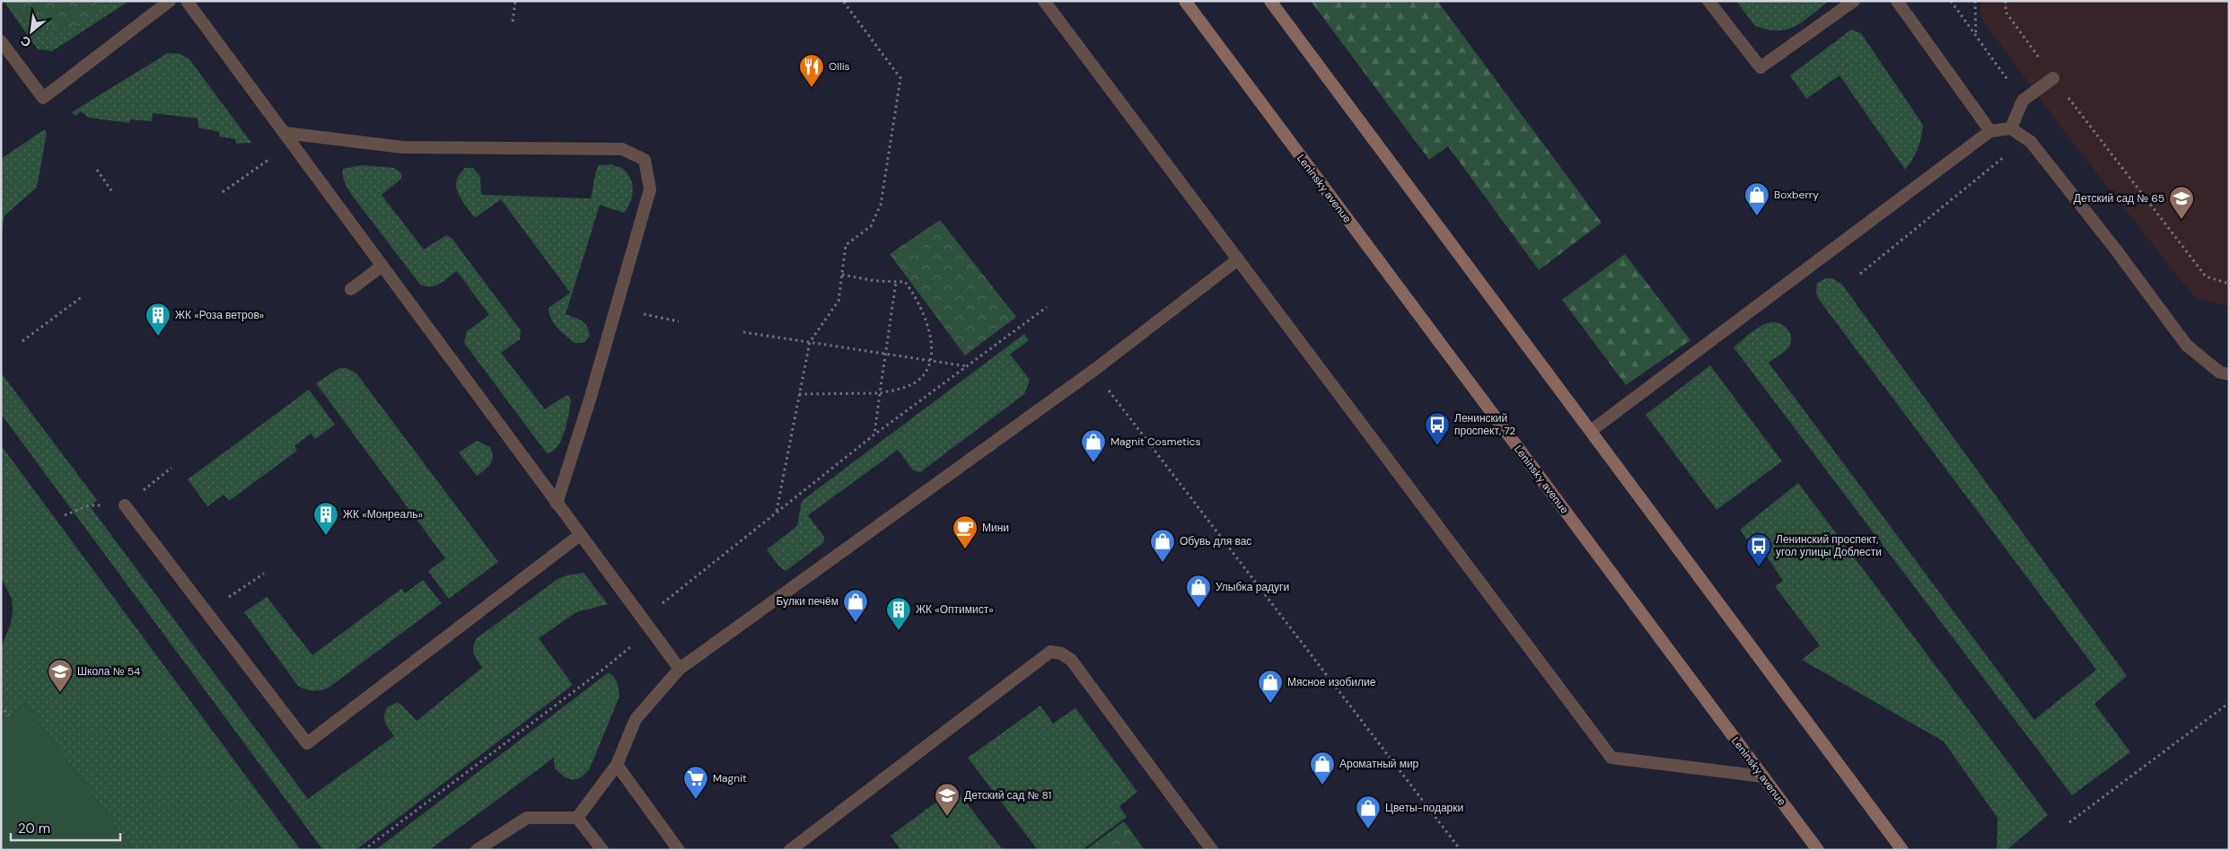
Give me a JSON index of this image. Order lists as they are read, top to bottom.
{
  "streets": {
    "main road": ["Leninsky avenue"]
  },
  "places": {
    "restaurant": ["Ollis"],
    "shop": [
      "Boxberry",
      "Magnit Cosmetics",
      "Обувь для вас",
      "Улыбка радуги",
      "Булки печём",
      "Мясное изобилие",
      "Ароматный мир",
      "Цветы-подарки"
    ],
    "school or university": ["Детский сад № 65", "Школа № 54", "Детский сад № 81"],
    "building": ["ЖК «Роза ветров»", "ЖК «Монреаль»", "ЖК «Оптимист»"],
    "bus stop": ["Ленинский проспект, 72", "Ленинский проспект, угол улицы Доблести"],
    "cafe": ["Мини"],
    "supermarket": ["Magnit"]
  },
  "scale_bar": "20 m",
  "north": "bottom left"
}
